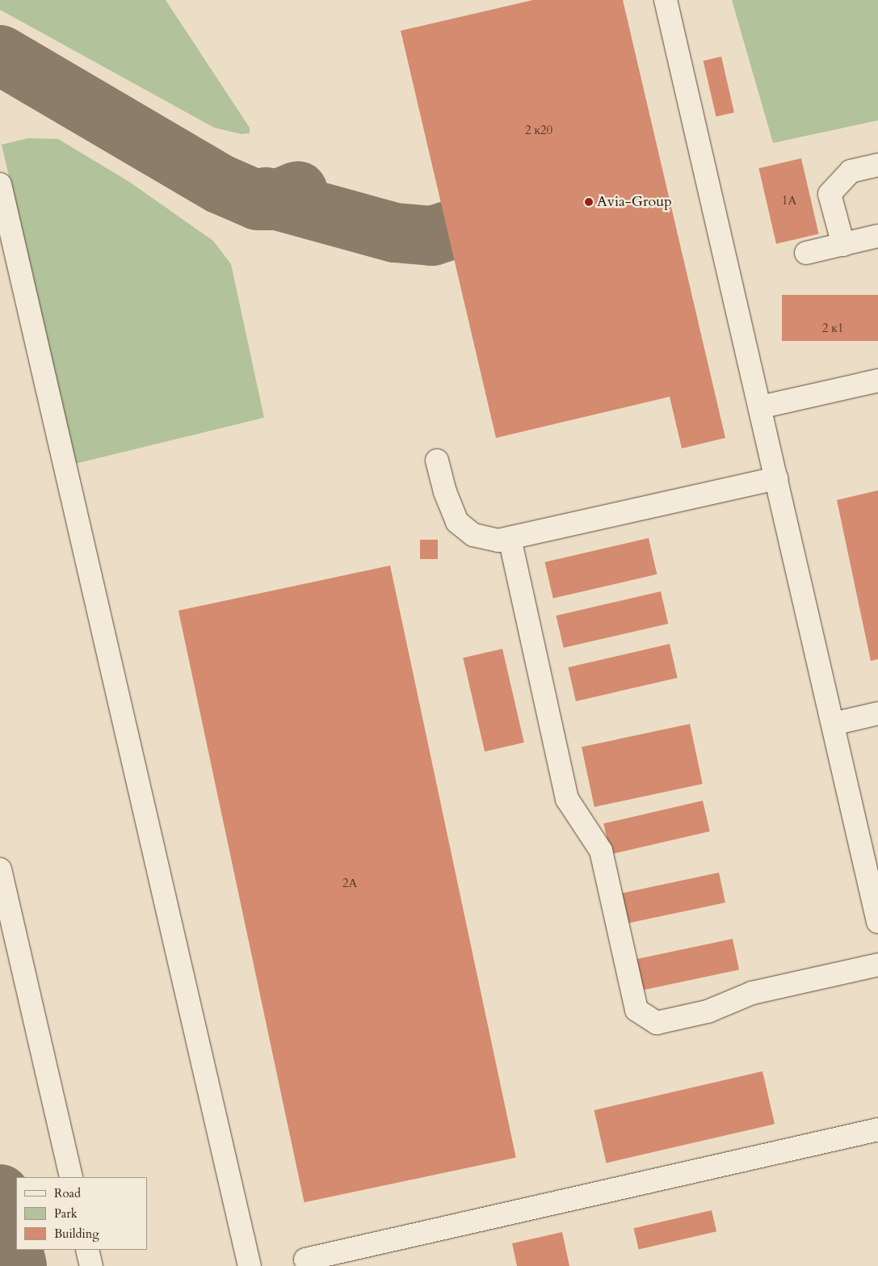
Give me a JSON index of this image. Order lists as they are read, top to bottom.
{
  "places": ["Avia-Group"],
  "house_numbers": [
    "2 к20",
    "1А",
    "2 к1",
    "2А"
  ],
  "legend": ["Road", "Park", "Building"]
}
